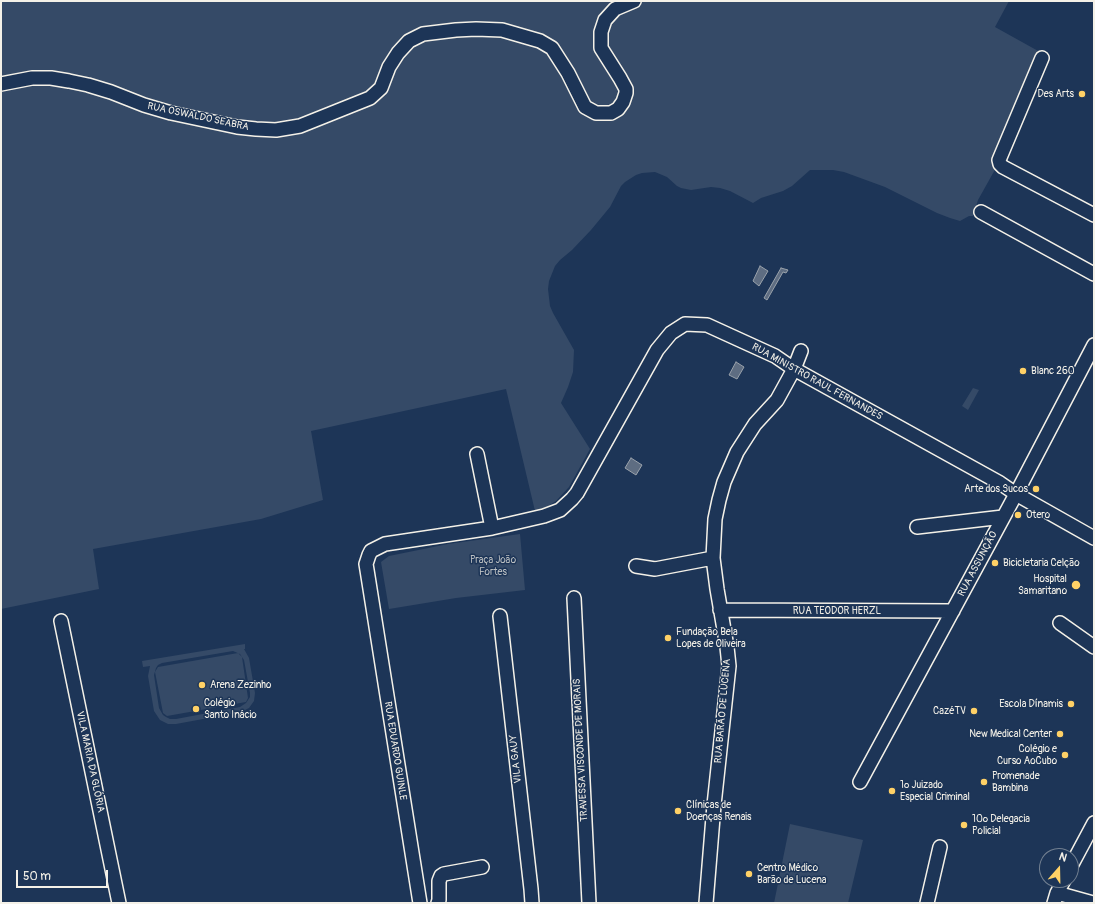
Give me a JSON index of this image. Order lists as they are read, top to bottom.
{
  "streets": {
    "street": [
      "RUA OSWALDO SEABRA",
      "RUA MINISTRO RAUL FERNANDES",
      "RUA ASSUNÇÃO",
      "RUA TEODOR HERZL",
      "RUA BARÃO DE LUCENA",
      "TRAVESSA VISCONDE DE MORAIS",
      "RUA EDUARDO GUINLE",
      "VILA GAUY",
      "VILA MARIA DA GLÓRIA"
    ]
  },
  "crossings": [
    ["RUA MINISTRO RAUL FERNANDES", "RUA ASSUNÇÃO"],
    ["RUA MINISTRO RAUL FERNANDES", "RUA BARÃO DE LUCENA"],
    ["RUA MINISTRO RAUL FERNANDES", "RUA EDUARDO GUINLE"],
    ["RUA ASSUNÇÃO", "RUA TEODOR HERZL"],
    ["RUA TEODOR HERZL", "RUA BARÃO DE LUCENA"]
  ],
  "parks": ["Praça João Fortes"],
  "places": [
    "Des Arts",
    "Blanc 260",
    "Arte dos Sucos",
    "Otero",
    "Bicicletaria Celção",
    "Hospital Samaritano",
    "Fundação Bela Lopes de Oliveira",
    "Arena Zezinho",
    "Escola Dínamis",
    "Colégio Santo Inácio",
    "CazéTV",
    "New Medical Center",
    "Colégio e Curso AoCubo",
    "Promenade Bambina",
    "1º Juizado Especial Criminal",
    "Clínicas de Doenças Renais",
    "10º Delegacia Policial",
    "Centro Médico Barão de Lucena"
  ],
  "scale_bar": "50 m",
  "north": "top"
}
